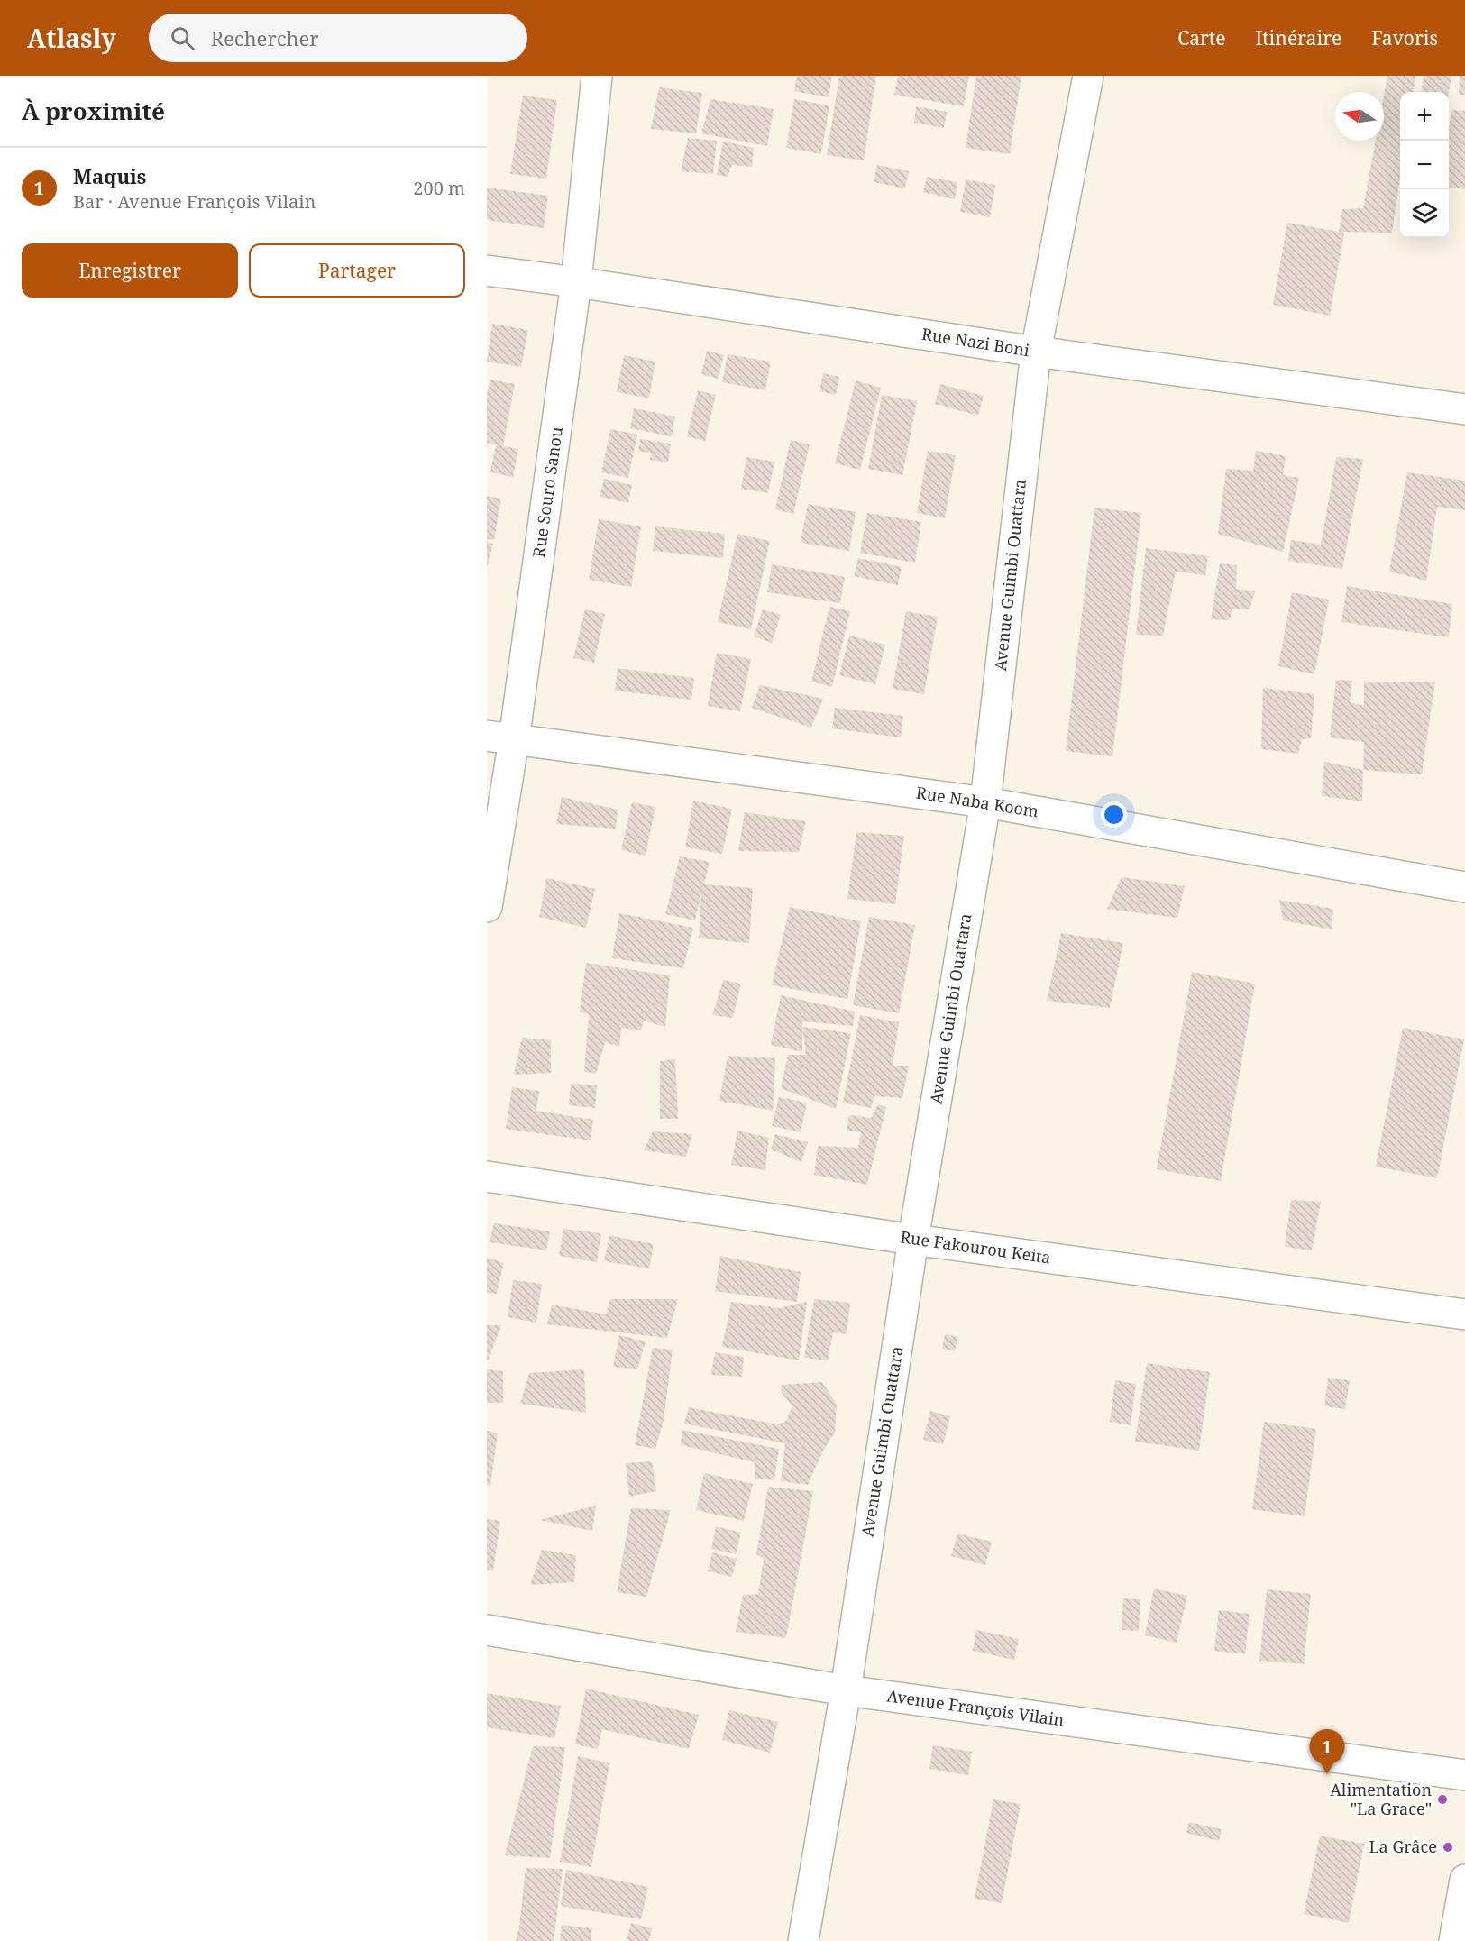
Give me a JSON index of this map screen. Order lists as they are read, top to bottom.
{
  "streets": {
    "street": [
      "Rue Nazi Boni",
      "Rue Souro Sanou",
      "Avenue Guimbi Ouattara",
      "Rue Naba Koom",
      "Rue Fakourou Keita",
      "Avenue François Vilain"
    ]
  },
  "crossings": [
    ["Rue Nazi Boni", "Rue Souro Sanou"],
    ["Rue Nazi Boni", "Avenue Guimbi Ouattara"],
    ["Rue Souro Sanou", "Rue Naba Koom"],
    ["Avenue Guimbi Ouattara", "Rue Naba Koom"],
    ["Avenue Guimbi Ouattara", "Rue Fakourou Keita"],
    ["Avenue Guimbi Ouattara", "Avenue François Vilain"]
  ],
  "places": ["Alimentation \"La Grace\"", "La Grâce"],
  "north": "left",
  "page": {
    "header": "Atlasly",
    "search": "Rechercher",
    "nav": ["Carte", "Itinéraire", "Favoris"],
    "heading": "À proximité",
    "map_buttons": ["+", "−"],
    "list": [
      {
        "mark": "1",
        "name": "Maquis",
        "note": "Bar · Avenue François Vilain",
        "value": "200 m"
      }
    ],
    "buttons": ["Enregistrer", "Partager"],
    "pins": "1"
  }
}
